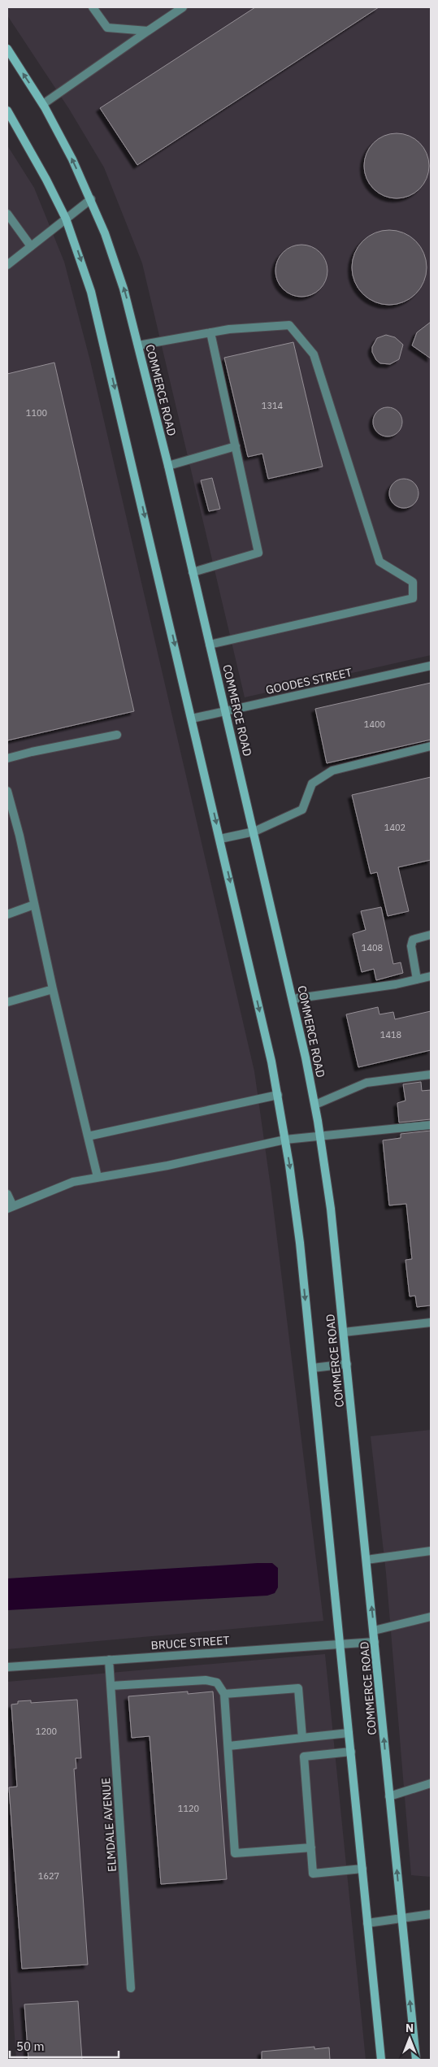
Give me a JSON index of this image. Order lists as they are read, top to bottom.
{
  "streets": {
    "main road": ["COMMERCE ROAD"],
    "street": ["GOODES STREET", "BRUCE STREET", "ELMDALE AVENUE"]
  },
  "crossings": [
    ["COMMERCE ROAD", "GOODES STREET"],
    ["COMMERCE ROAD", "BRUCE STREET"],
    ["BRUCE STREET", "ELMDALE AVENUE"]
  ],
  "house_numbers": [
    "1314",
    "1100",
    "1400",
    "1402",
    "1408",
    "1418",
    "1200",
    "1120",
    "1627"
  ],
  "scale_bar": "50 m",
  "north": "top"
}
